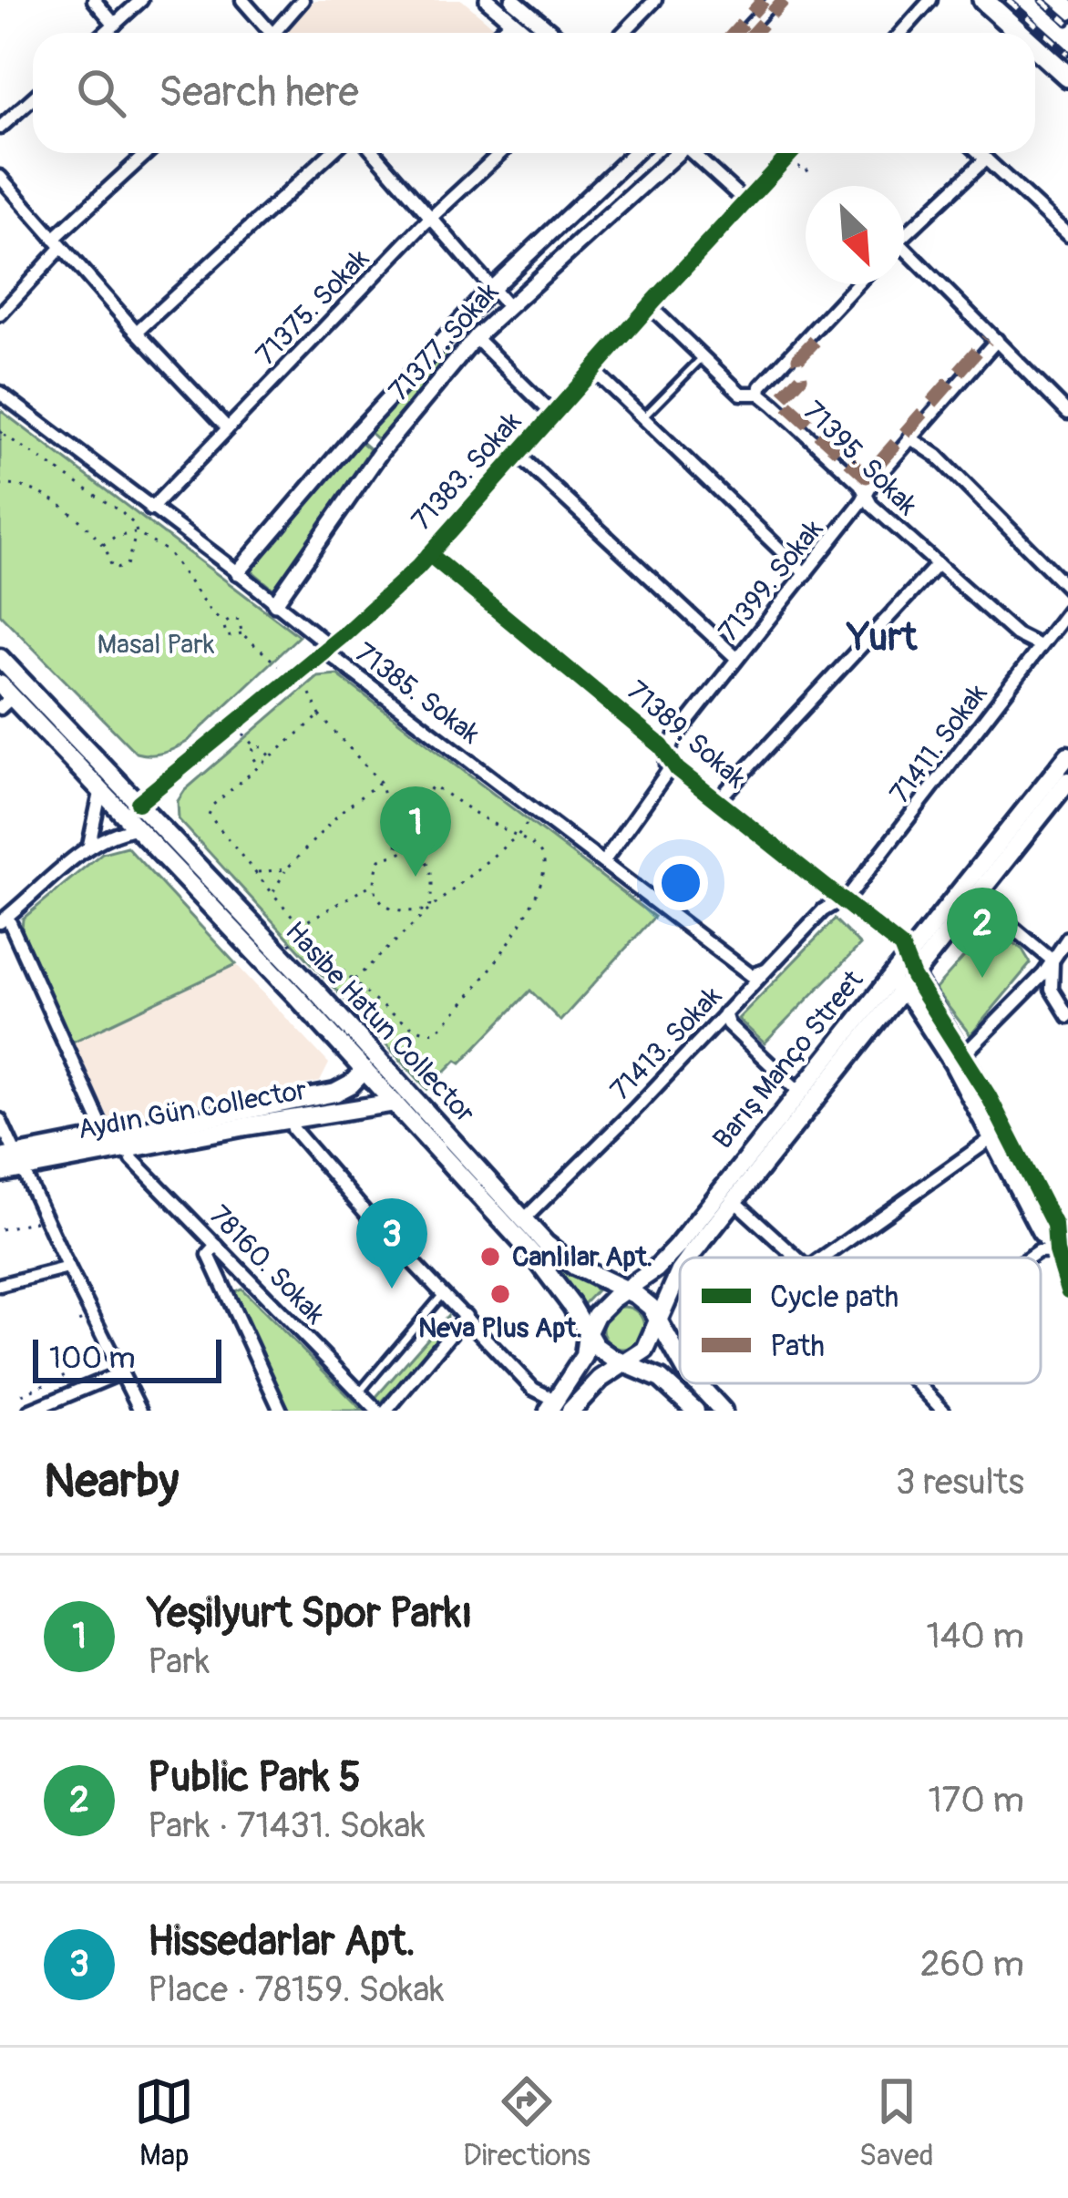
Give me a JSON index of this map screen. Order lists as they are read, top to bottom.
{
  "streets": {
    "main road": ["Hasibe Hatun Collector", "Barış Manço Street", "Aydın Gün Collector"],
    "street": [
      "71375. Sokak",
      "71377. Sokak",
      "71395. Sokak",
      "71383. Sokak",
      "71399. Sokak",
      "71385. Sokak",
      "71389. Sokak",
      "71411. Sokak",
      "71413. Sokak",
      "78160. Sokak"
    ]
  },
  "crossings": [
    ["71375. Sokak", "71385. Sokak"],
    ["71377. Sokak", "71385. Sokak"],
    ["71395. Sokak", "71383. Sokak"],
    ["71395. Sokak", "71399. Sokak"],
    ["71395. Sokak", "71411. Sokak"],
    ["71383. Sokak", "71385. Sokak"],
    ["71383. Sokak", "71389. Sokak"],
    ["71383. Sokak", "Hasibe Hatun Collector"],
    ["71399. Sokak", "71385. Sokak"],
    ["71399. Sokak", "71389. Sokak"],
    ["71385. Sokak", "71413. Sokak"],
    ["71389. Sokak", "71411. Sokak"],
    ["71389. Sokak", "71413. Sokak"],
    ["71389. Sokak", "Barış Manço Street"],
    ["71411. Sokak", "71413. Sokak"],
    ["Hasibe Hatun Collector", "71413. Sokak"],
    ["Hasibe Hatun Collector", "Barış Manço Street"],
    ["Hasibe Hatun Collector", "Aydın Gün Collector"],
    ["Aydın Gün Collector", "78160. Sokak"]
  ],
  "districts": ["Yurt"],
  "parks": ["Masal Park"],
  "places": ["Canlılar Apt.", "Neva Plus Apt."],
  "legend": ["Cycle path", "Path"],
  "scale_bar": "100 m",
  "north": "bottom right",
  "page": {
    "search": "Search here",
    "pins": ["1", "2", "3"],
    "scale": "100 m",
    "heading": ["Nearby", "3 results"],
    "list": [
      {
        "mark": "1",
        "name": "Yeşilyurt Spor Parkı",
        "note": "Park",
        "value": "140 m"
      },
      {
        "mark": "2",
        "name": "Public Park 5",
        "note": "Park · 71431. Sokak",
        "value": "170 m"
      },
      {
        "mark": "3",
        "name": "Hissedarlar Apt.",
        "note": "Place · 78159. Sokak",
        "value": "260 m"
      }
    ],
    "nav": ["Map", "Directions", "Saved"]
  }
}
